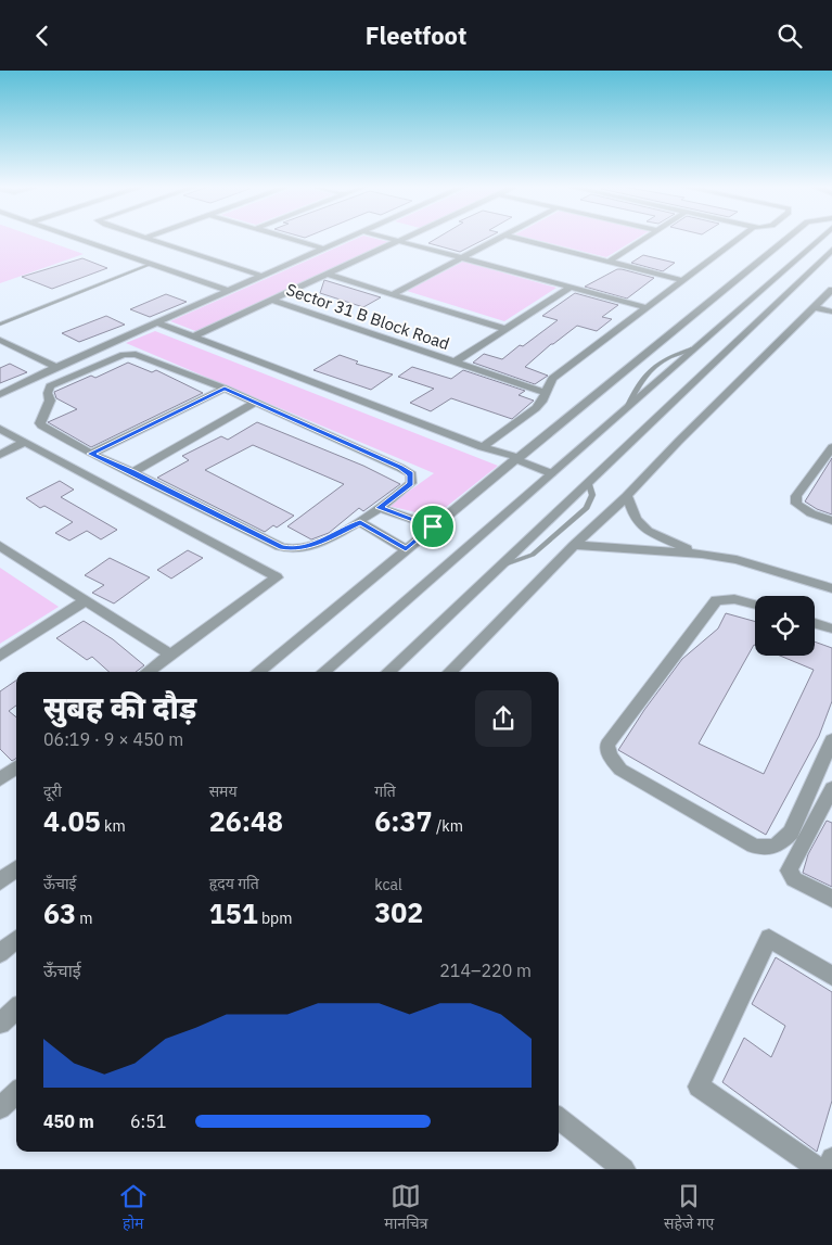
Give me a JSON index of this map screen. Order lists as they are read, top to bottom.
{
  "streets": {
    "street": ["Sector 31 B Block Road"]
  },
  "page": {
    "header": "Fleetfoot",
    "heading": ["सुबह की दौड़", "06:19 · 9 × 450 m"],
    "stats": [
      ["दूरी", "4.05 km"],
      ["समय", "26:48"],
      ["गति", "6:37 /km"],
      ["ऊँचाई", "63 m"],
      ["हृदय गति", "151 bpm"],
      ["kcal", "302"]
    ],
    "chart": ["ऊँचाई", "214–220 m"],
    "list": [
      {
        "name": "450 m",
        "note": "6:51"
      }
    ],
    "tabs": ["होम", "मानचित्र", "सहेजे गए"]
  }
}
